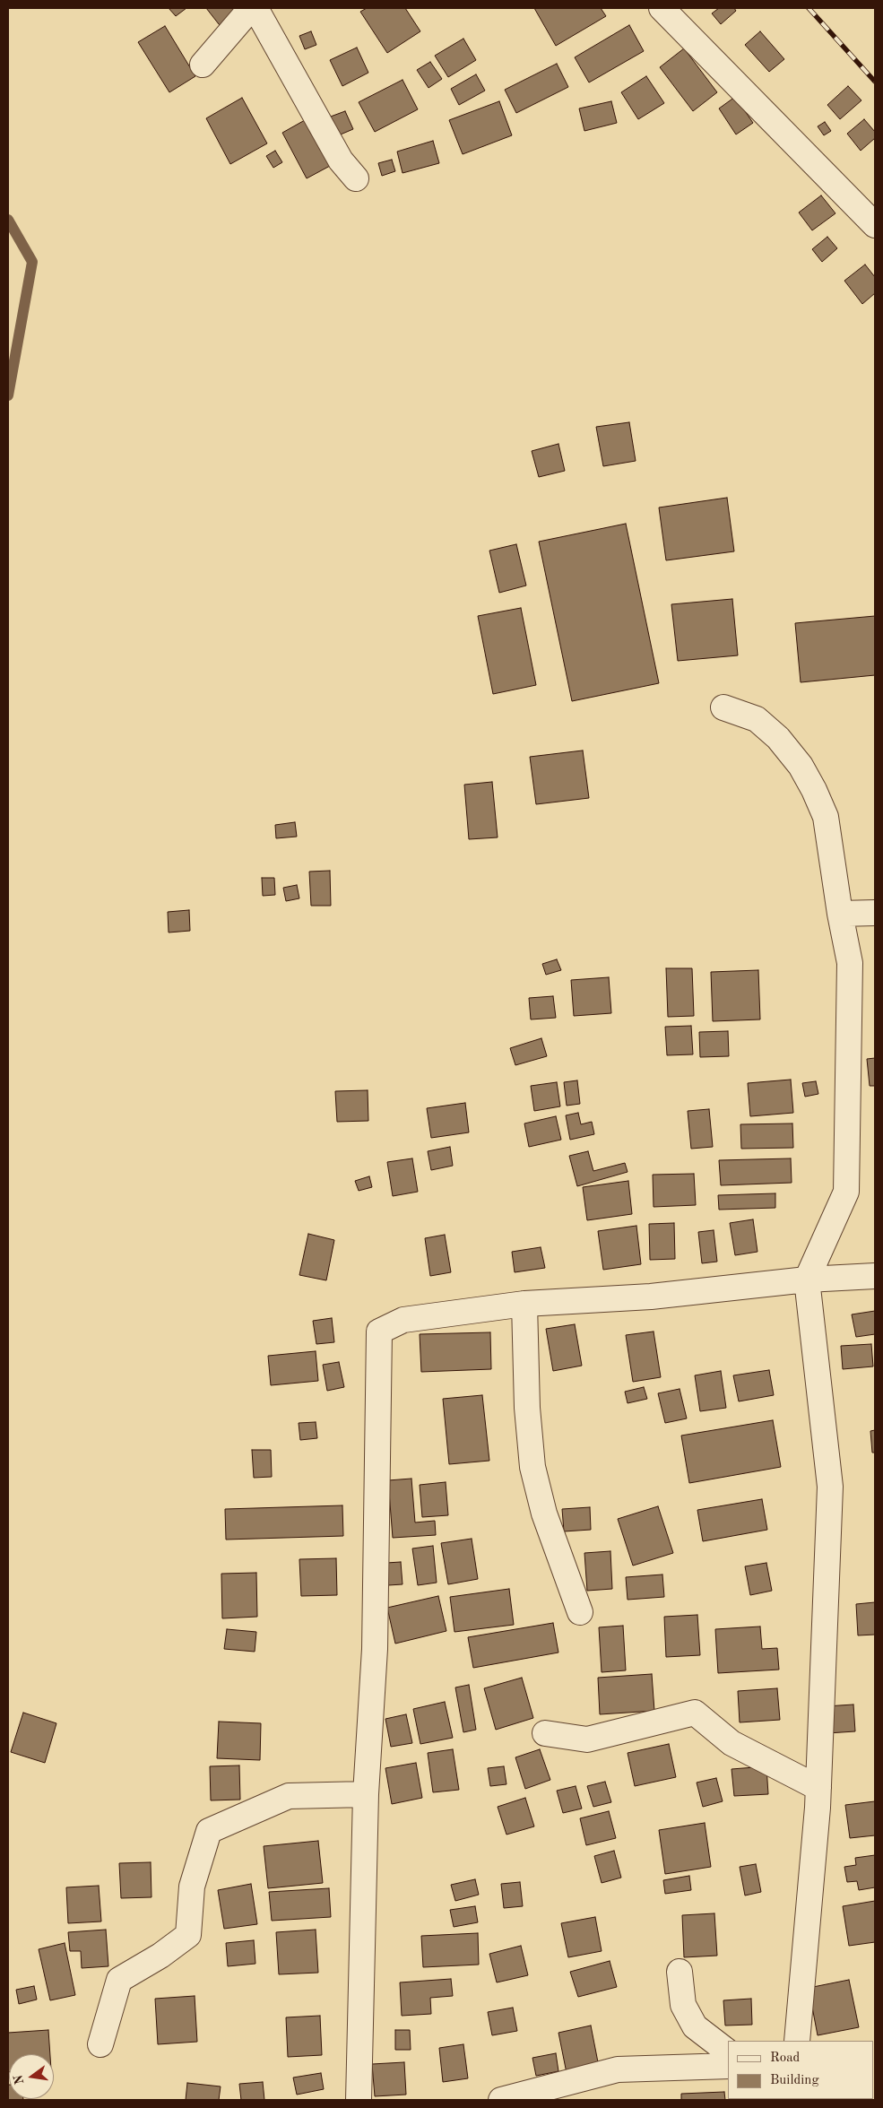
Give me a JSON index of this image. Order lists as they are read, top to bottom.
{
  "legend": ["Road", "Building"],
  "north": "left"
}
